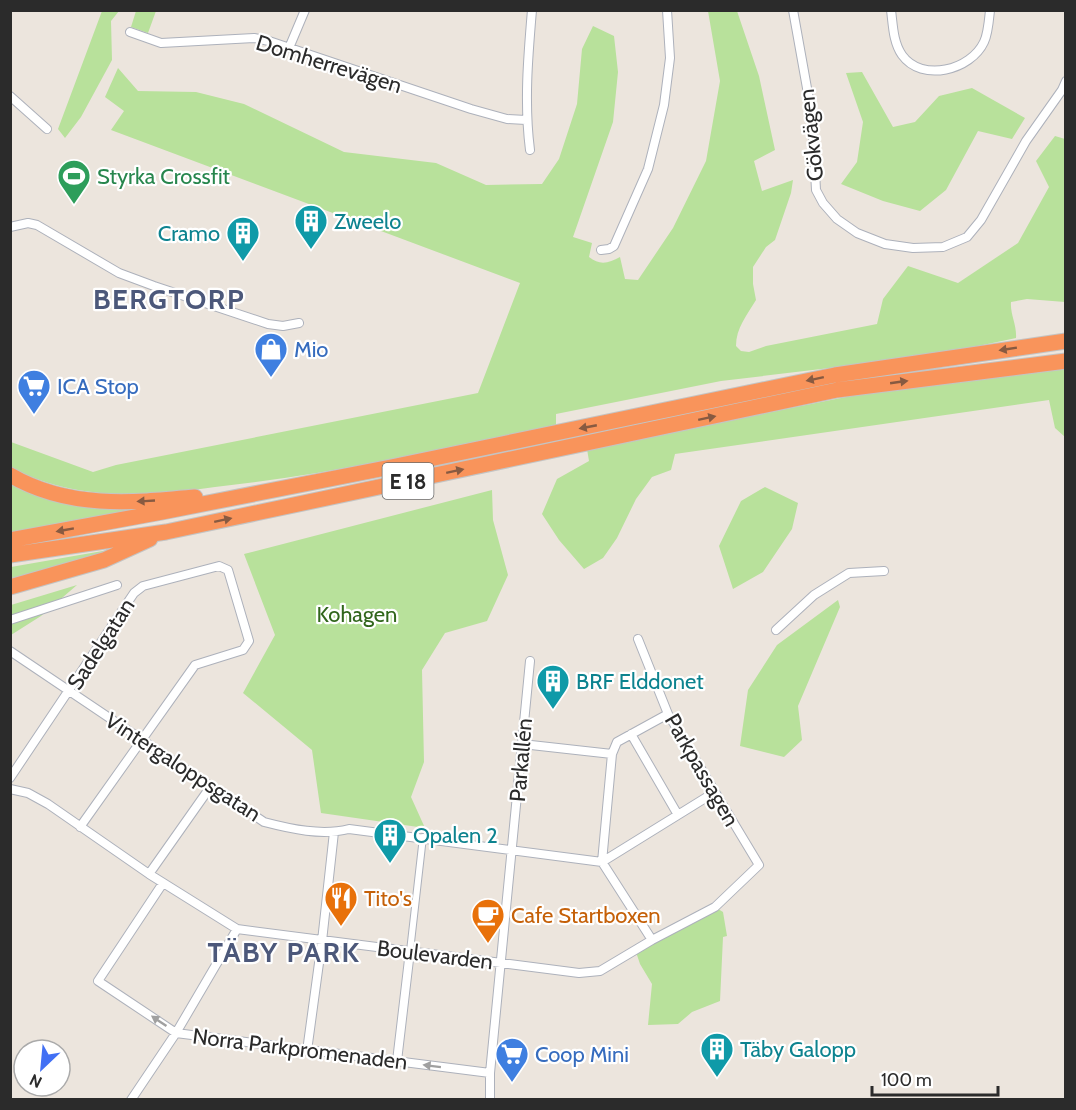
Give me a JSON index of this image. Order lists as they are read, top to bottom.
{
  "streets": {
    "highway": ["E 18"],
    "street": [
      "Domherrevägen",
      "Gökvägen",
      "Sadelgatan",
      "Parkallén",
      "Vintergaloppsgatan",
      "Parkpassagen",
      "Boulevarden",
      "Norra Parkpromenaden"
    ]
  },
  "crossings": [
    ["Sadelgatan", "Vintergaloppsgatan"],
    ["Parkallén", "Vintergaloppsgatan"],
    ["Parkallén", "Boulevarden"],
    ["Parkallén", "Norra Parkpromenaden"],
    ["Parkpassagen", "Boulevarden"],
    ["Boulevarden", "Norra Parkpromenaden"]
  ],
  "districts": ["BERGTORP", "TÄBY PARK"],
  "parks": ["Kohagen"],
  "places": {
    "sports": ["Styrka Crossfit"],
    "building": [
      "Zweelo",
      "Cramo",
      "BRF Elddonet",
      "Opalen 2",
      "Täby Galopp"
    ],
    "shop": ["Mio"],
    "supermarket": ["ICA Stop", "Coop Mini"],
    "restaurant": ["Tito's"],
    "cafe": ["Cafe Startboxen"]
  },
  "scale_bar": "100 m",
  "north": "bottom left"
}
